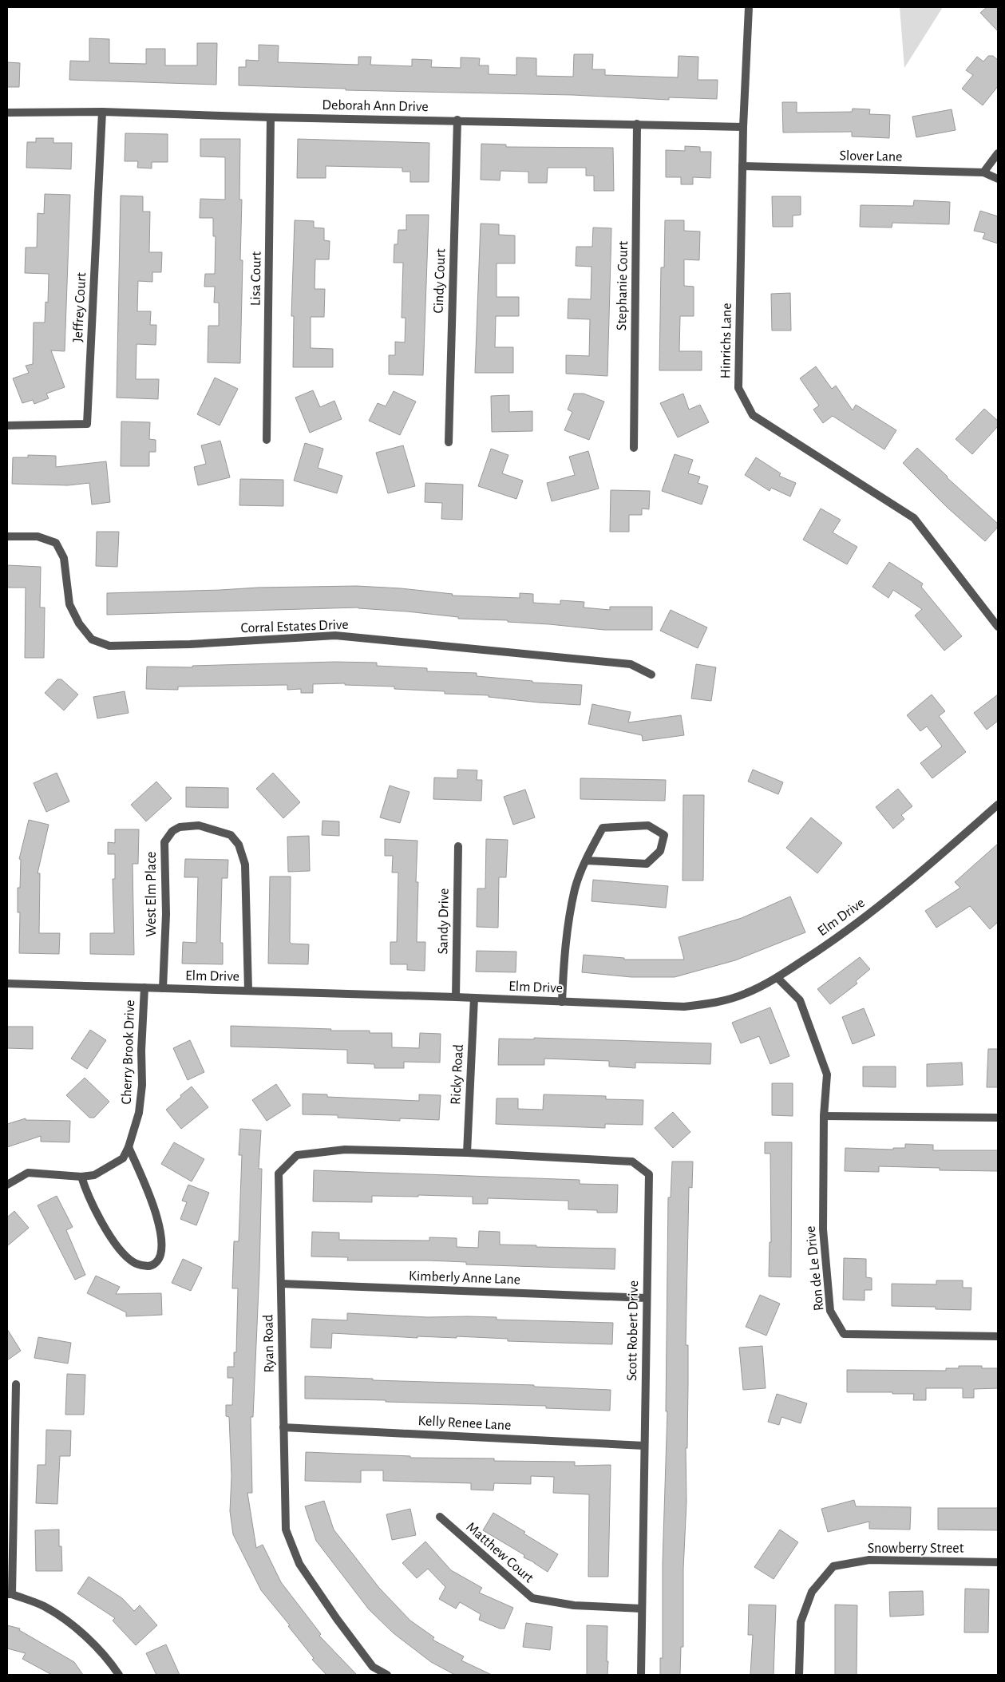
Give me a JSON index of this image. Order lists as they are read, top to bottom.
{
  "streets": {
    "street": [
      "Deborah Ann Drive",
      "Slover Lane",
      "Lisa Court",
      "Cindy Court",
      "Stephanie Court",
      "Jeffrey Court",
      "Hinrichs Lane",
      "Corral Estates Drive",
      "West Elm Place",
      "Elm Drive",
      "Sandy Drive",
      "Cherry Brook Drive",
      "Ricky Road",
      "Ron de Le Drive",
      "Kimberly Anne Lane",
      "Scott Robert Drive",
      "Ryan Road",
      "Kelly Renee Lane",
      "Snowberry Street",
      "Matthew Court"
    ]
  },
  "crossings": [
    ["Deborah Ann Drive", "Lisa Court"],
    ["Deborah Ann Drive", "Cindy Court"],
    ["Deborah Ann Drive", "Stephanie Court"],
    ["Deborah Ann Drive", "Jeffrey Court"],
    ["Deborah Ann Drive", "Hinrichs Lane"],
    ["Slover Lane", "Hinrichs Lane"],
    ["West Elm Place", "Elm Drive"],
    ["Elm Drive", "Sandy Drive"],
    ["Elm Drive", "Cherry Brook Drive"],
    ["Elm Drive", "Ricky Road"],
    ["Elm Drive", "Ron de Le Drive"],
    ["Ricky Road", "Scott Robert Drive"],
    ["Ricky Road", "Ryan Road"],
    ["Kimberly Anne Lane", "Scott Robert Drive"],
    ["Kimberly Anne Lane", "Ryan Road"],
    ["Scott Robert Drive", "Ryan Road"],
    ["Scott Robert Drive", "Kelly Renee Lane"],
    ["Scott Robert Drive", "Matthew Court"],
    ["Ryan Road", "Kelly Renee Lane"]
  ]
}
